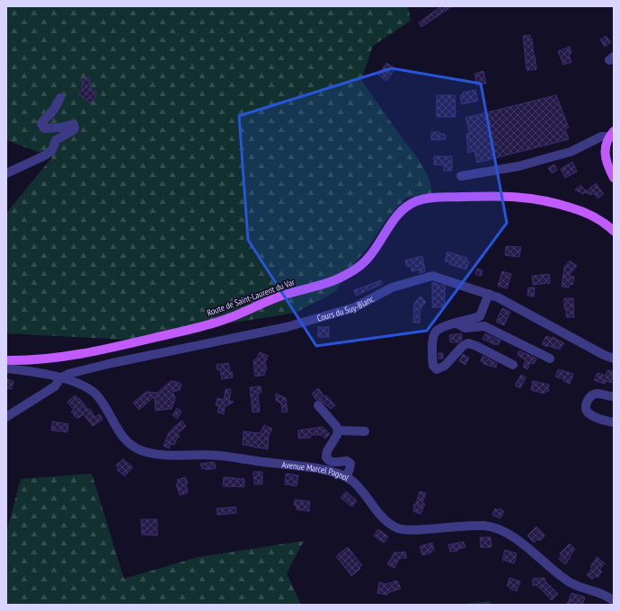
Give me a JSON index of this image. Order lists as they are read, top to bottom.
{
  "streets": {
    "main road": ["Route de Saint-Laurent du Var"],
    "street": ["Cours du Suy-Blanc", "Avenue Marcel Pagnol"]
  },
  "crossings": [
    ["Cours du Suy-Blanc", "Avenue Marcel Pagnol"]
  ]
}
